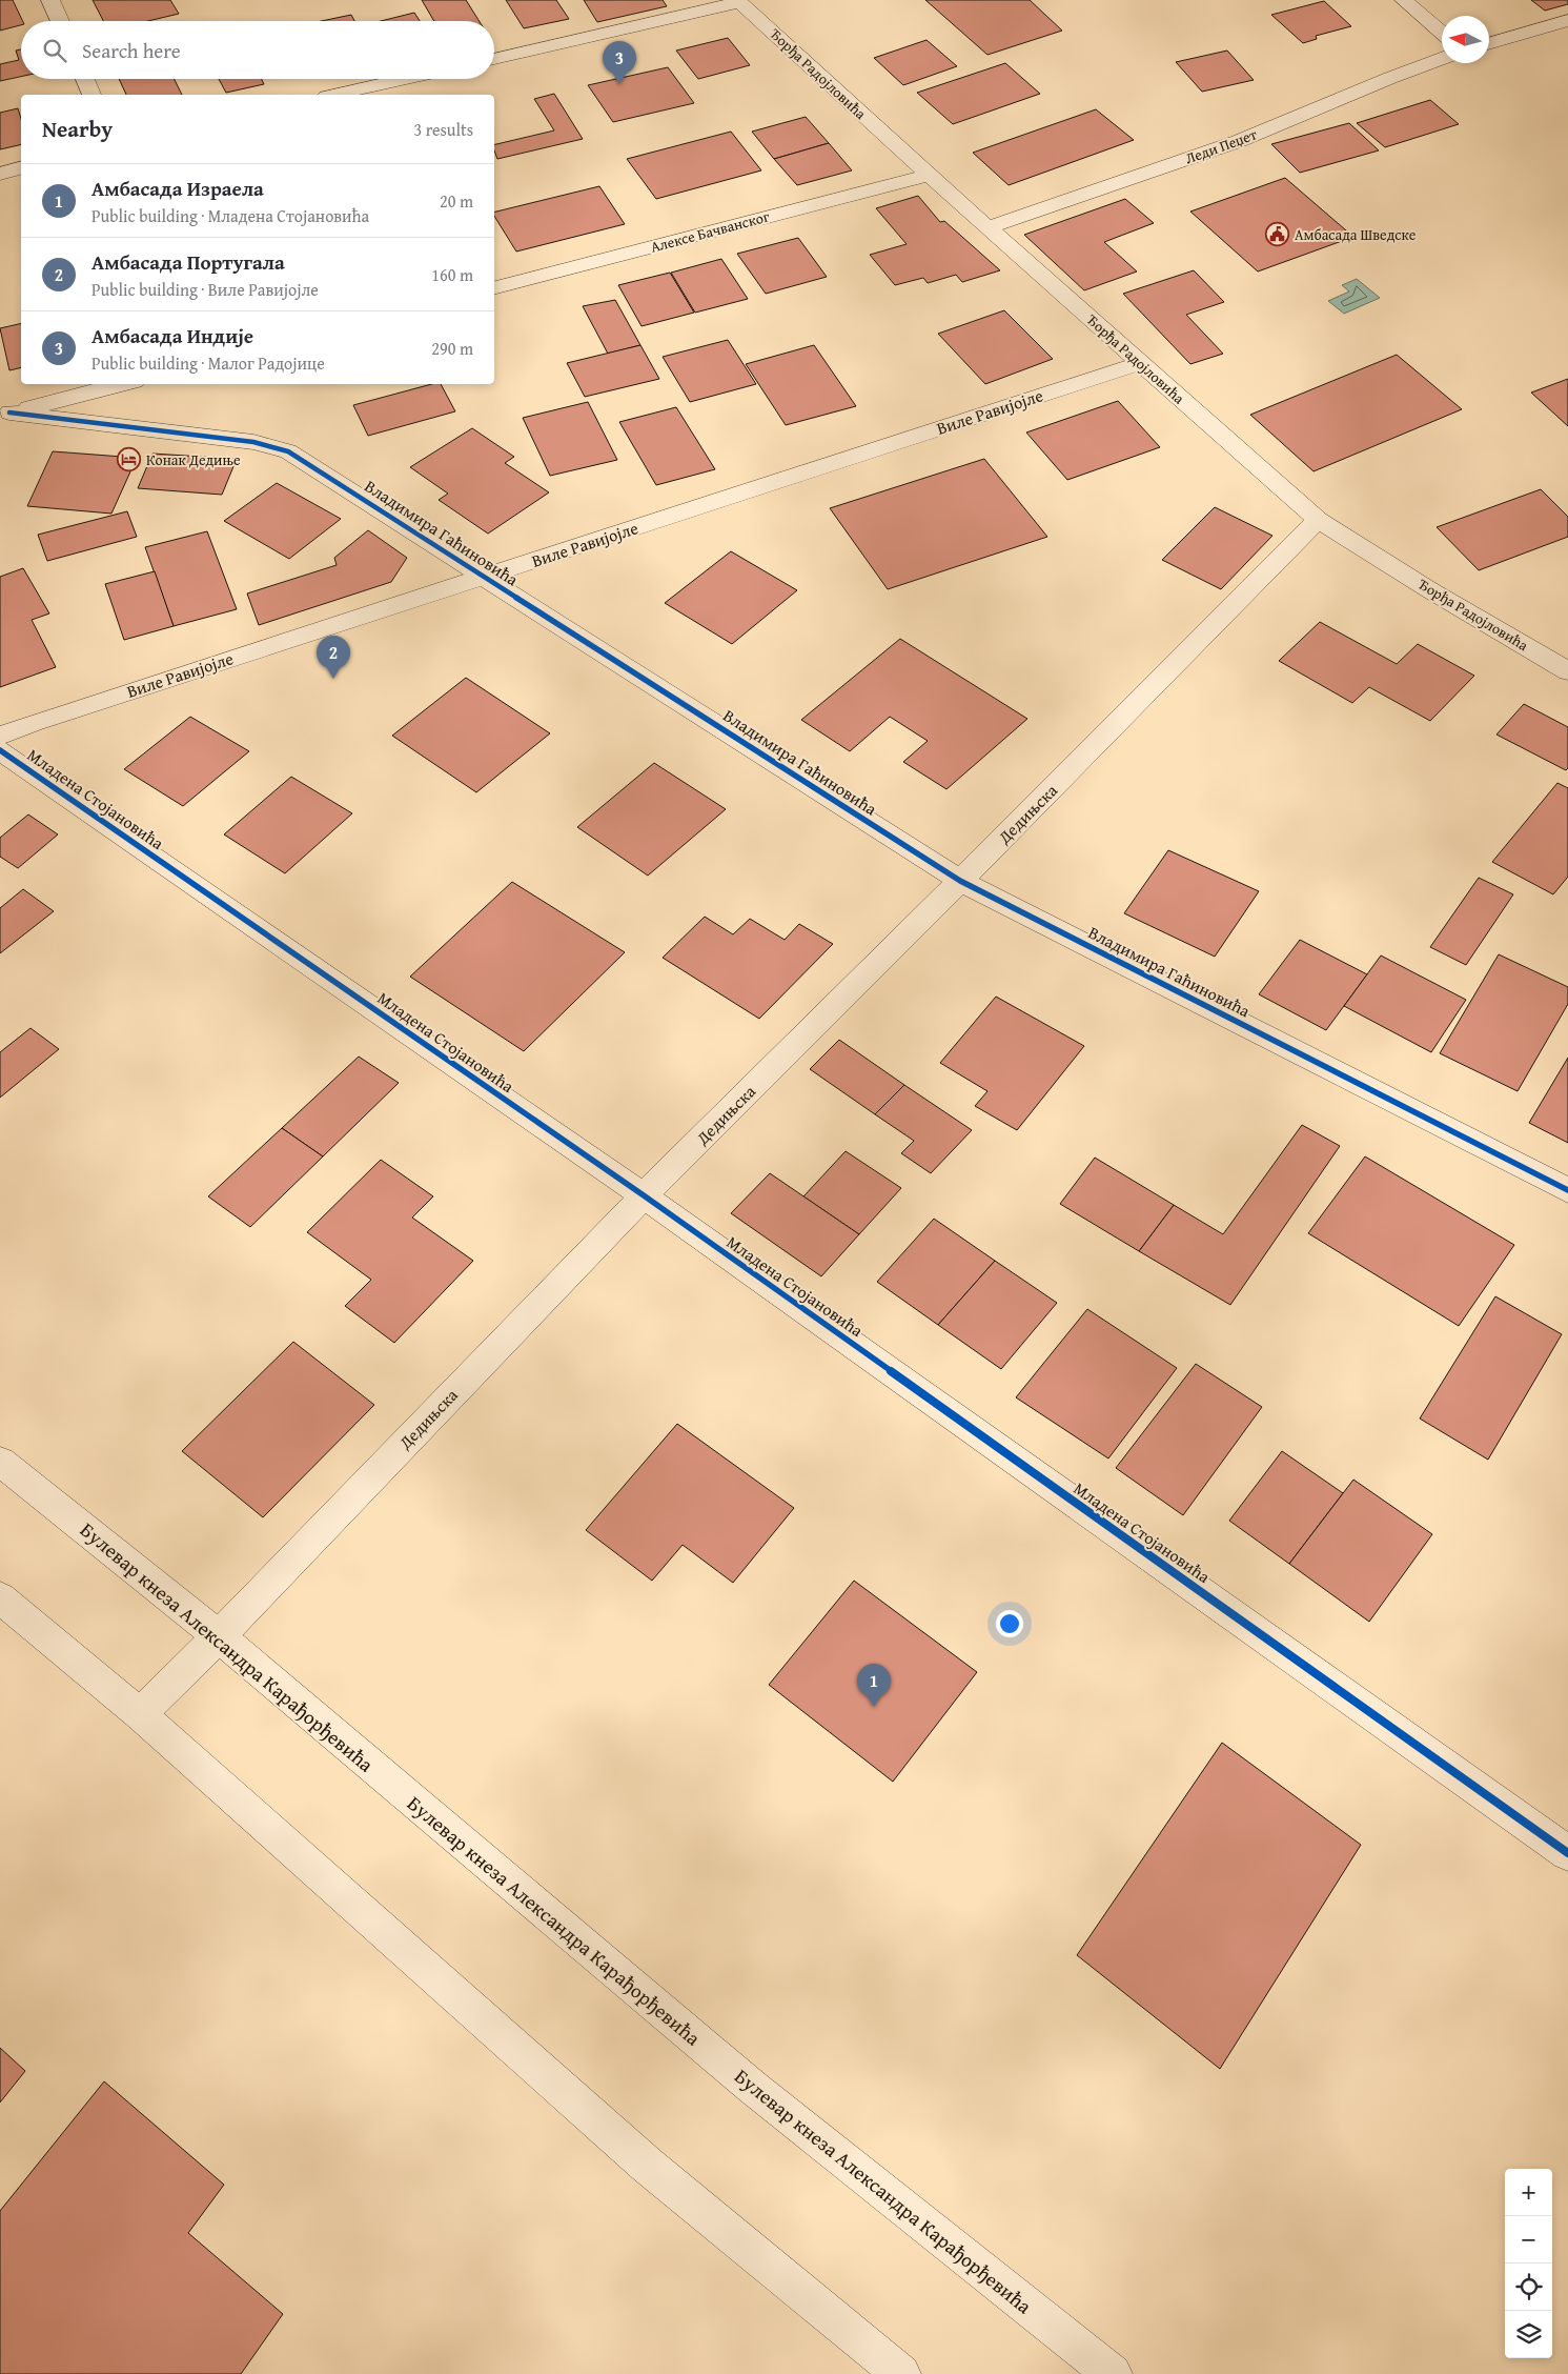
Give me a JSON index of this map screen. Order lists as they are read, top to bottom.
{
  "streets": {
    "street": [
      "Ђорђа Радојловића",
      "Леди Пеџет",
      "Алексе Бачванског",
      "Виле Равијојле",
      "Владимира Гаћиновића",
      "Младена Стојановића",
      "Дедињска",
      "Булевар кнеза Александра Карађорђевића"
    ]
  },
  "crossings": [
    ["Ђорђа Радојловића", "Леди Пеџет"],
    ["Ђорђа Радојловића", "Алексе Бачванског"],
    ["Ђорђа Радојловића", "Виле Равијојле"],
    ["Ђорђа Радојловића", "Дедињска"],
    ["Виле Равијојле", "Владимира Гаћиновића"],
    ["Владимира Гаћиновића", "Дедињска"],
    ["Младена Стојановића", "Дедињска"],
    ["Дедињска", "Булевар кнеза Александра Карађорђевића"]
  ],
  "places": {
    "public building": ["Амбасада Шведске"],
    "hotel": ["Конак Дедиње"]
  },
  "north": "left",
  "page": {
    "search": "Search here",
    "pins": ["3", "2", "1"],
    "heading": ["Nearby", "3 results"],
    "list": [
      {
        "mark": "1",
        "name": "Амбасада Израела",
        "note": "Public building · Младена Стојановића",
        "value": "20 m"
      },
      {
        "mark": "2",
        "name": "Амбасада Португала",
        "note": "Public building · Виле Равијојле",
        "value": "160 m"
      },
      {
        "mark": "3",
        "name": "Амбасада Индије",
        "note": "Public building · Малог Радојице",
        "value": "290 m"
      }
    ],
    "map_buttons": ["+", "−"]
  }
}
